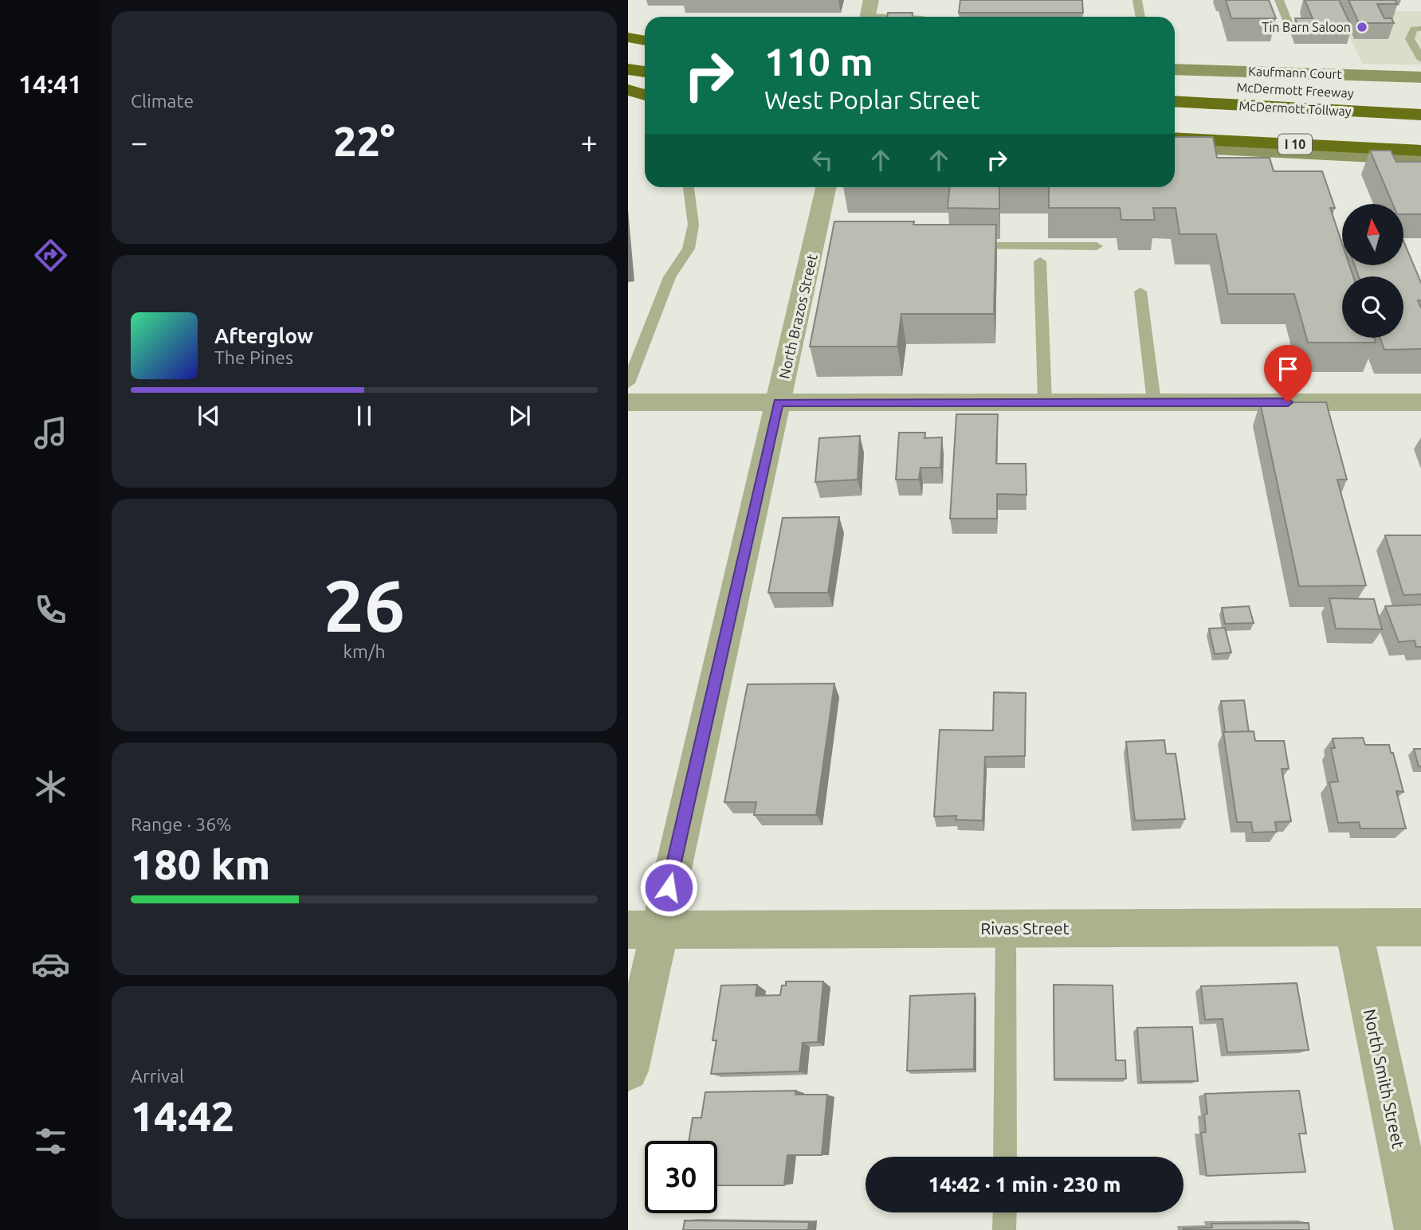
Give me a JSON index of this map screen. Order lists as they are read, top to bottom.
{
  "streets": {
    "highway": ["McDermott Freeway", "McDermott Tollway", "I 10"],
    "main road": ["Kaufmann Court"],
    "street": ["North Brazos Street", "Rivas Street", "North Smith Street"]
  },
  "crossings": [
    ["North Brazos Street", "Rivas Street"],
    ["Rivas Street", "North Smith Street"]
  ],
  "places": ["Tin Barn Saloon"],
  "north": "top",
  "page": {
    "tabs": "14:41",
    "tile": [
      "Climate",
      ["26", "km/h"],
      ["Range · 36%", "180 km"],
      ["Arrival", "14:42"]
    ],
    "turn": ["110 m", "West Poplar Street"],
    "heat": ["−", "22°", "+"],
    "song": ["Afterglow", "The Pines"],
    "limit": "30",
    "trip": "14:42 · 1 min · 230 m"
  }
}
